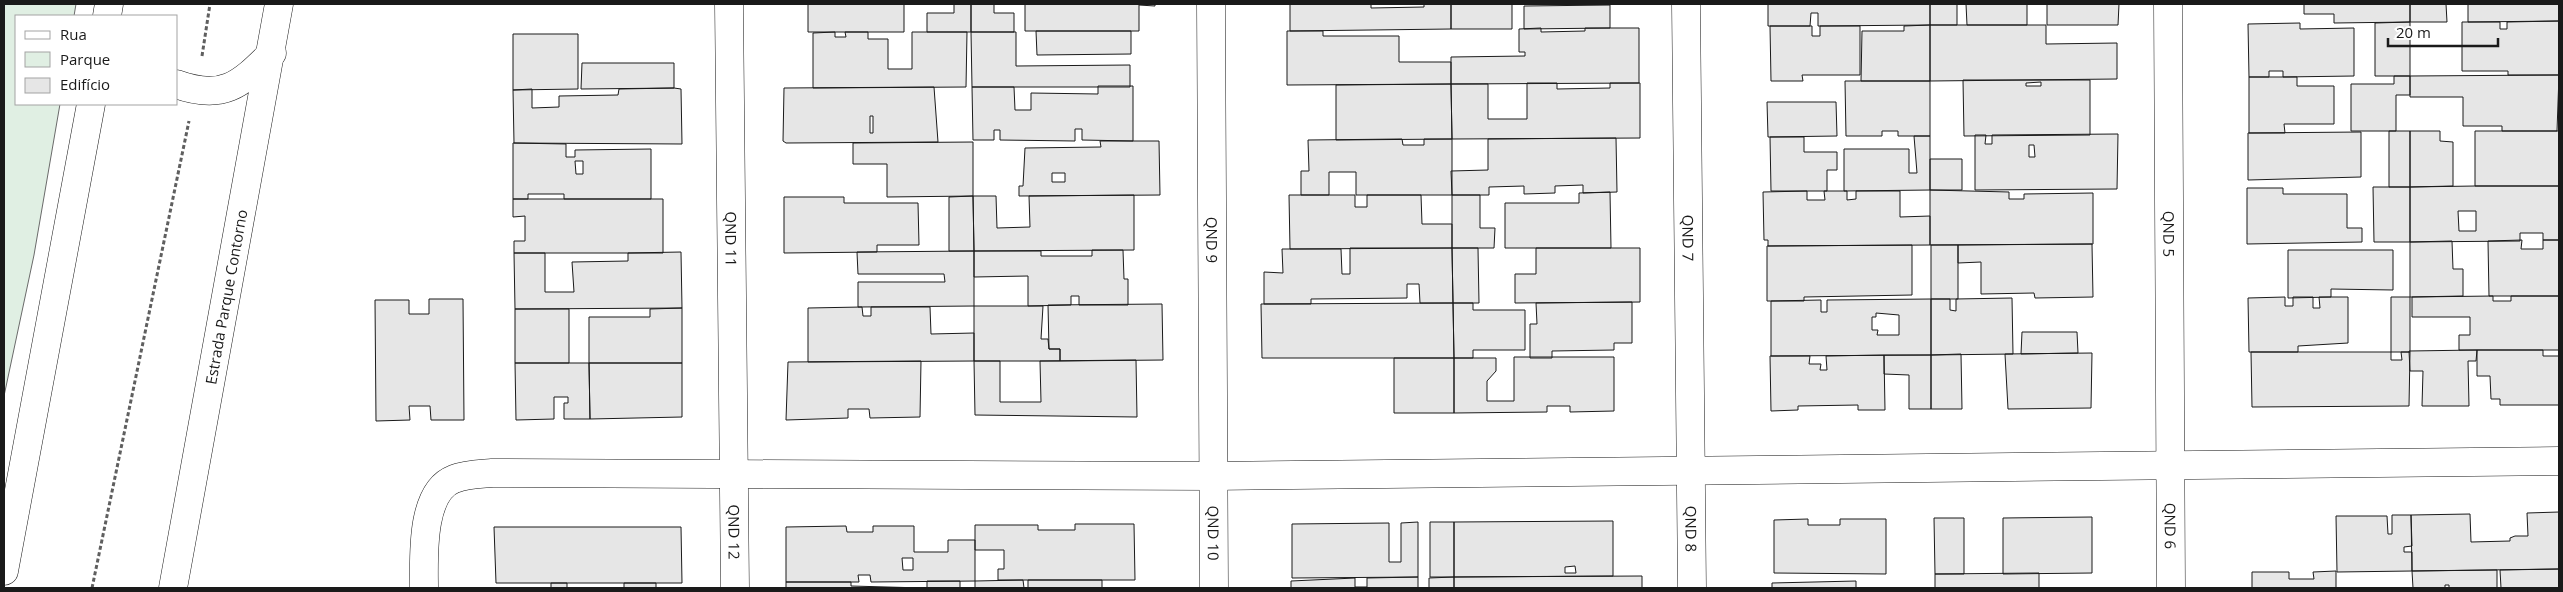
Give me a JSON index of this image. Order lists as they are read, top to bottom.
{
  "streets": {
    "main road": [
      "QND 5",
      "QND 7",
      "QND 11",
      "QND 9",
      "Estrada Parque Contorno",
      "QND 6",
      "QND 8",
      "QND 12",
      "QND 10"
    ]
  },
  "crossings": [
    ["QND 5", "QND 6"],
    ["QND 7", "QND 8"],
    ["QND 11", "QND 12"],
    ["QND 9", "QND 10"]
  ],
  "legend": ["Rua", "Parque", "Edifício"],
  "scale_bar": "20 m"
}
